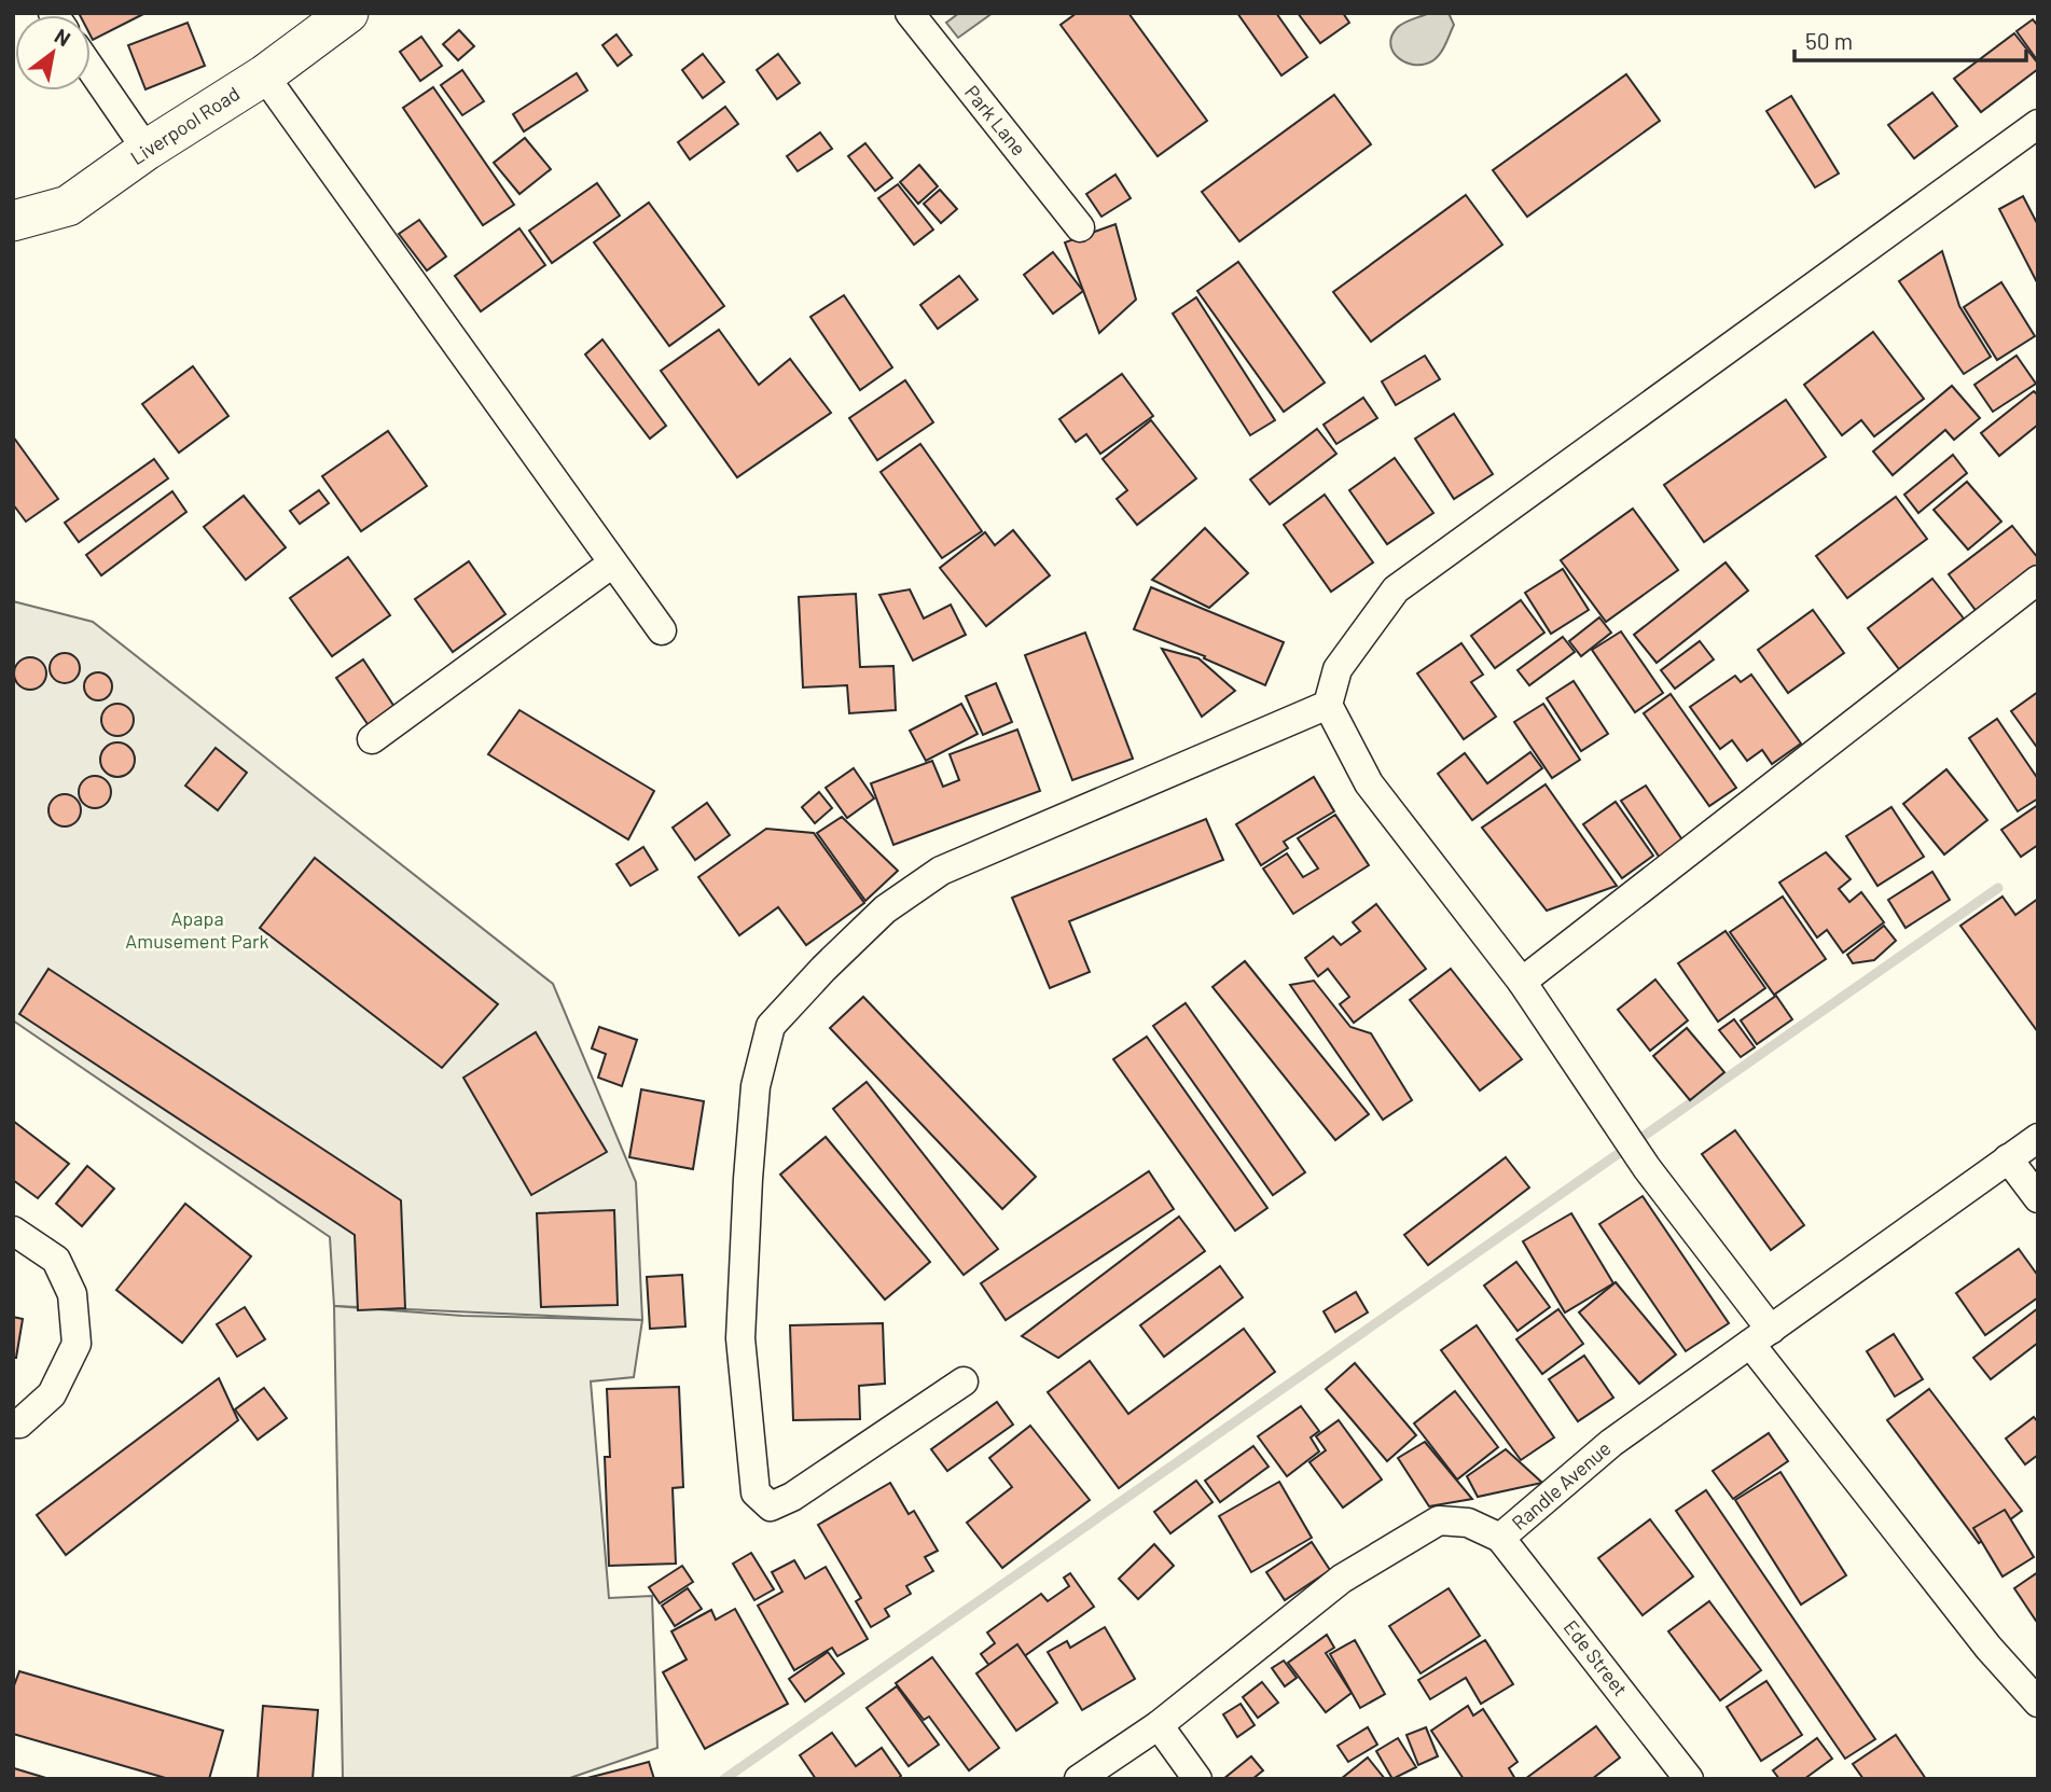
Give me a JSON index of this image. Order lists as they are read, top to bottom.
{
  "streets": {
    "main road": ["Liverpool Road"],
    "street": ["Park Lane", "Randle Avenue", "Ede Street"]
  },
  "crossings": [
    ["Randle Avenue", "Ede Street"]
  ],
  "parks": ["Apapa Amusement Park"],
  "scale_bar": "50 m",
  "north": "top right"
}
